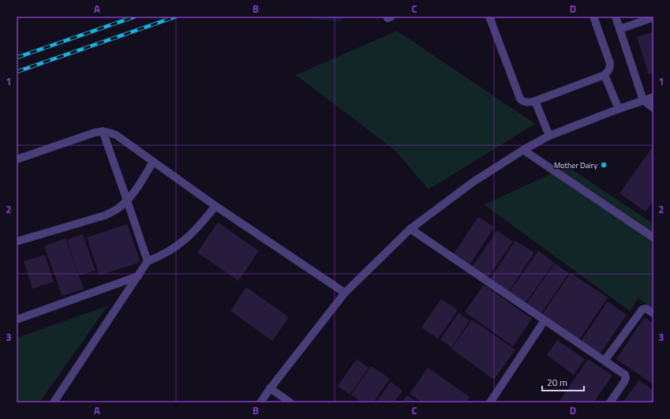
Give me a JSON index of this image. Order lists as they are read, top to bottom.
{
  "places": ["Mother Dairy"],
  "scale_bar": "20 m",
  "grid": {
    "columns": [
      "A",
      "B",
      "C",
      "D"
    ],
    "rows": ["1", "2", "3"]
  }
}
